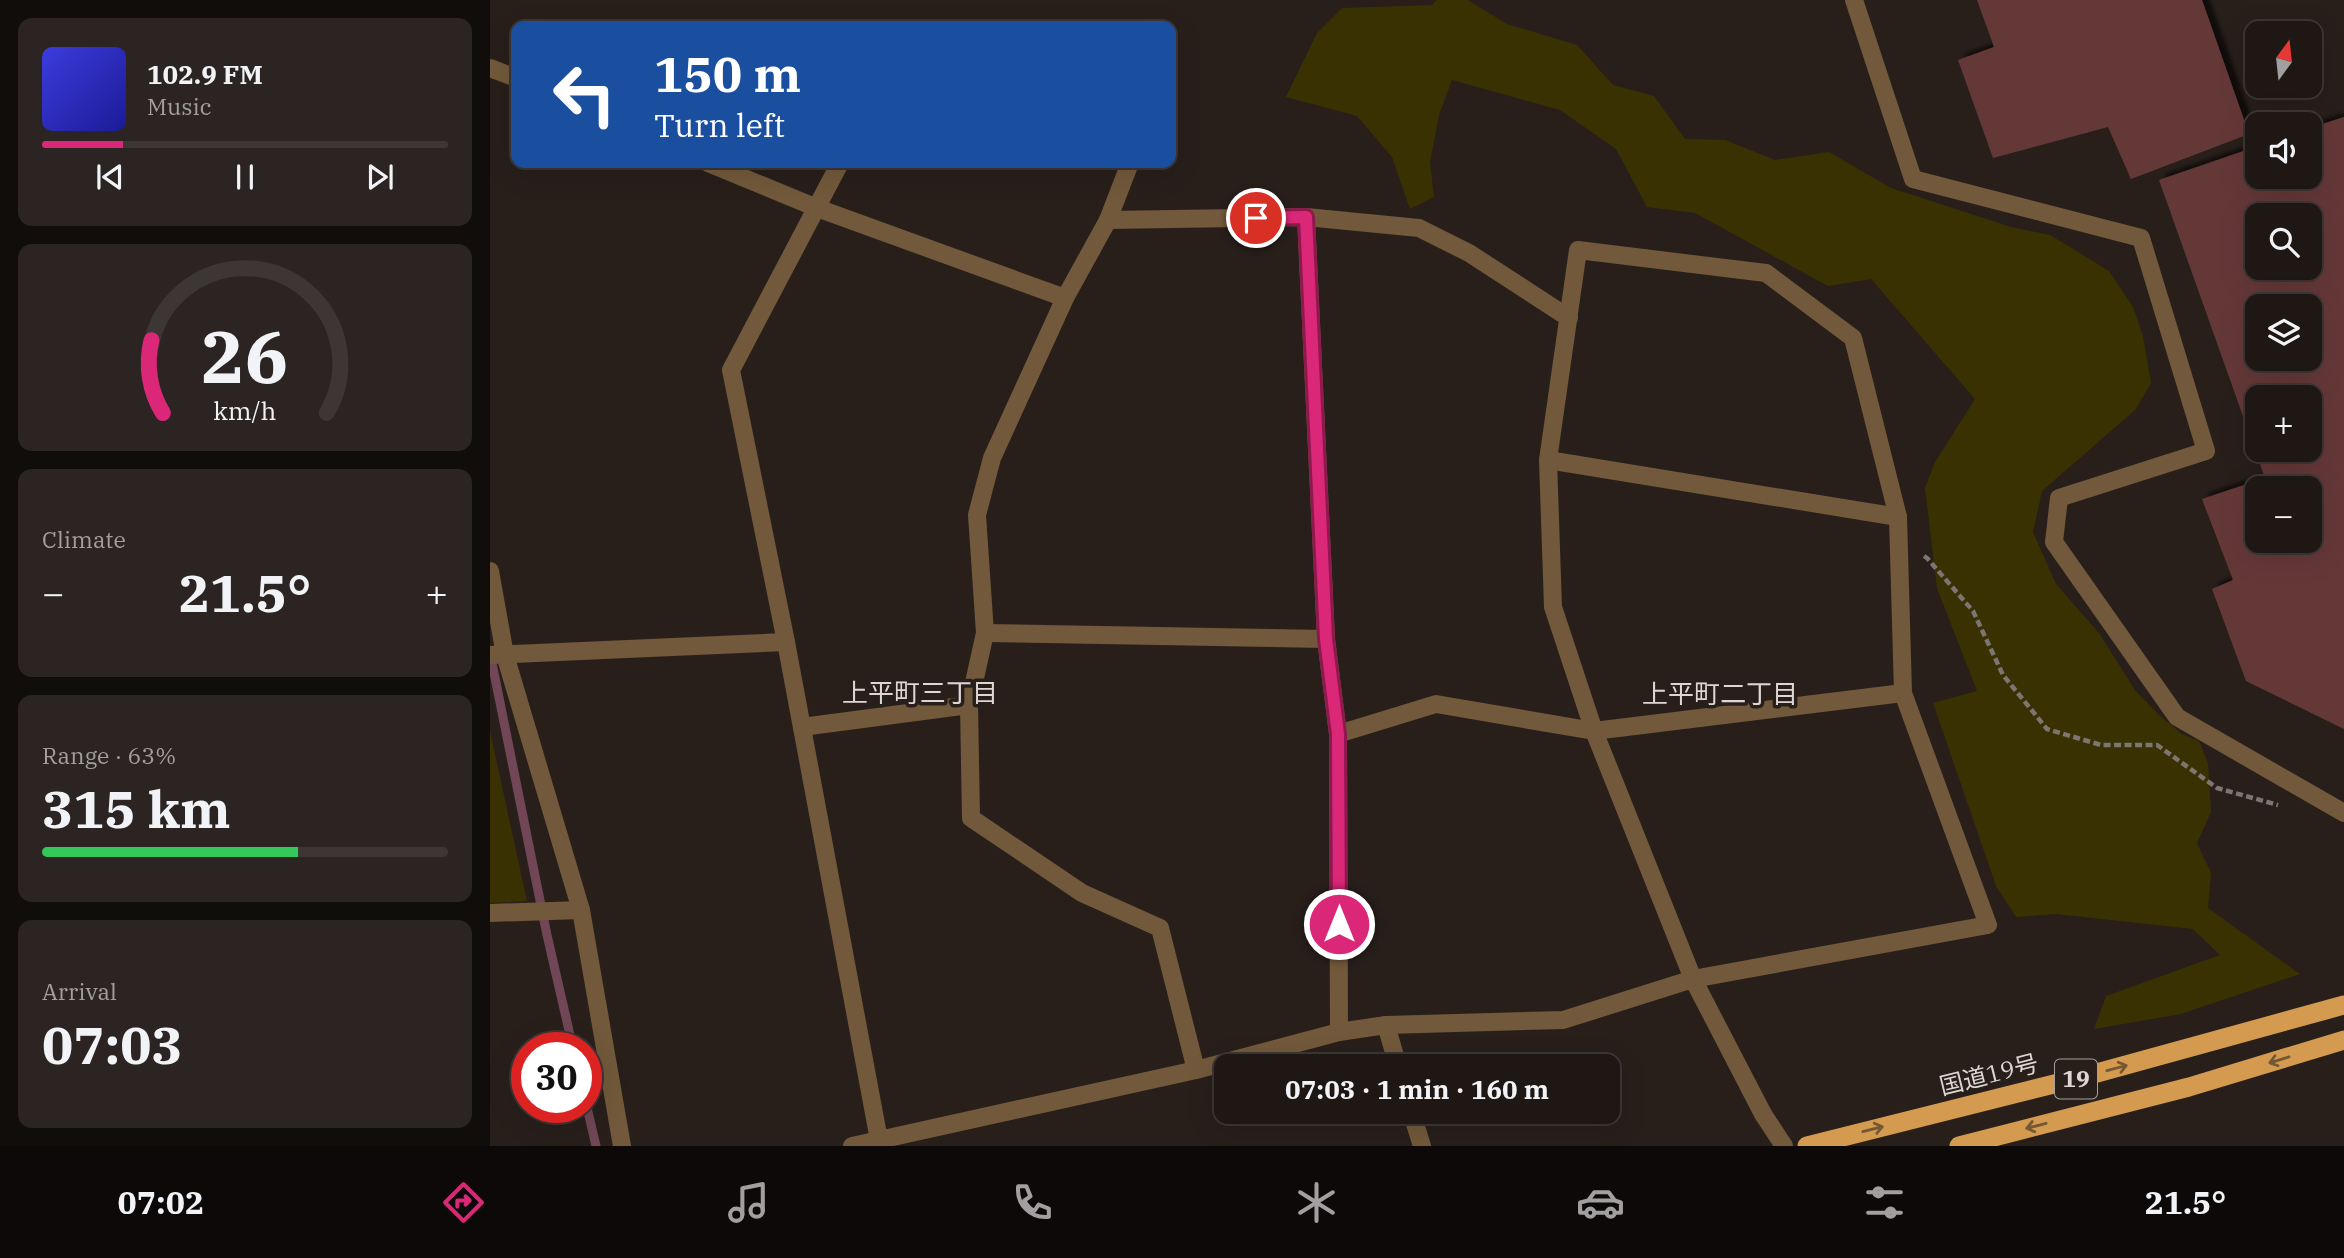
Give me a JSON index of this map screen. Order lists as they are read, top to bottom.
{
  "streets": {
    "highway": ["国道19号", "19"]
  },
  "districts": ["上平町三丁目", "上平町二丁目"],
  "north": "top",
  "page": {
    "map_buttons": ["+", "−"],
    "turn": ["150 m", "Turn left"],
    "song": ["102.9 FM", "Music"],
    "tile": [
      "Climate",
      ["Range · 63%", "315 km"],
      ["Arrival", "07:03"]
    ],
    "heat": ["−", "21.5°", "+"],
    "limit": "30",
    "trip": "07:03 · 1 min · 160 m",
    "tabs": ["07:02", "21.5°"],
    "gauge": ["26", "km/h"]
  }
}
